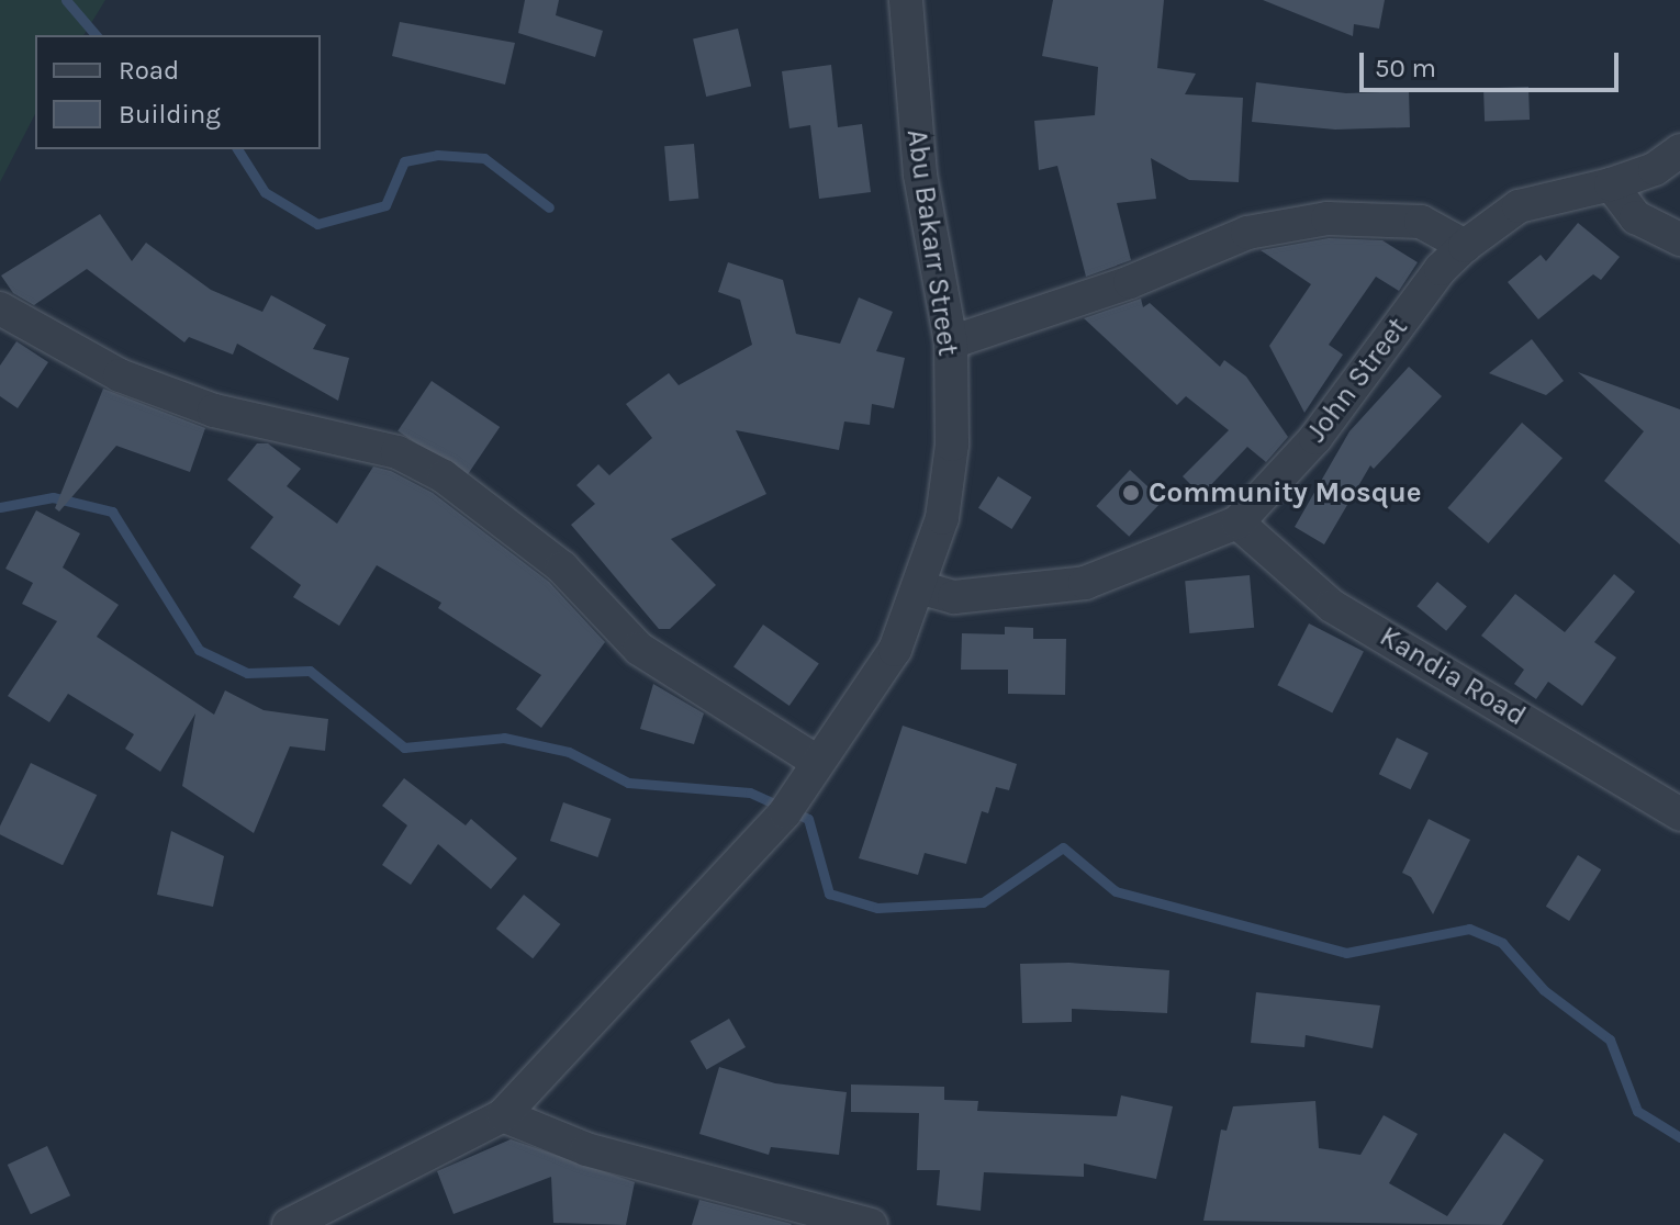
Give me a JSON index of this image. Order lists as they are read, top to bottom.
{
  "streets": {
    "street": ["Abu Bakarr Street", "John Street", "Kandia Road"]
  },
  "crossings": [
    ["Abu Bakarr Street", "John Street"],
    ["John Street", "Kandia Road"]
  ],
  "places": ["Community Mosque"],
  "legend": ["Road", "Building"],
  "scale_bar": "50 m"
}
